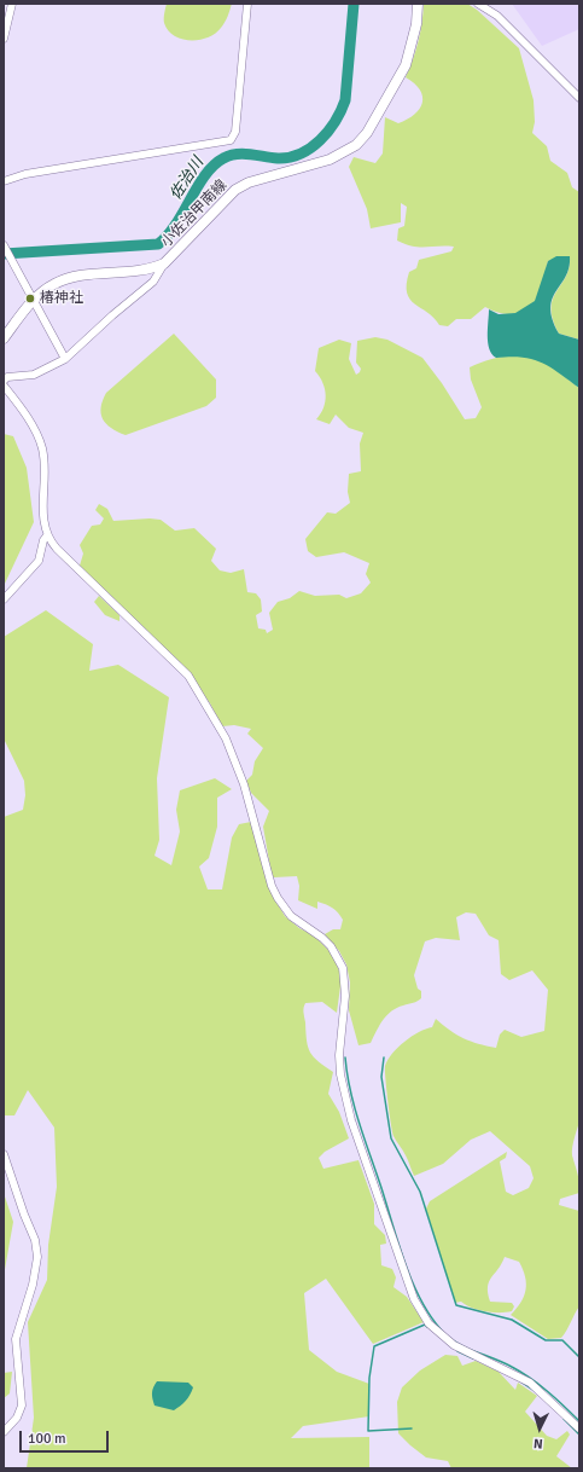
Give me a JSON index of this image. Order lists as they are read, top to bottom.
{
  "streets": {
    "main road": ["小佐治甲南線"]
  },
  "water": ["佐治川"],
  "places": ["椿神社"],
  "scale_bar": "100 m",
  "north": "bottom"
}
